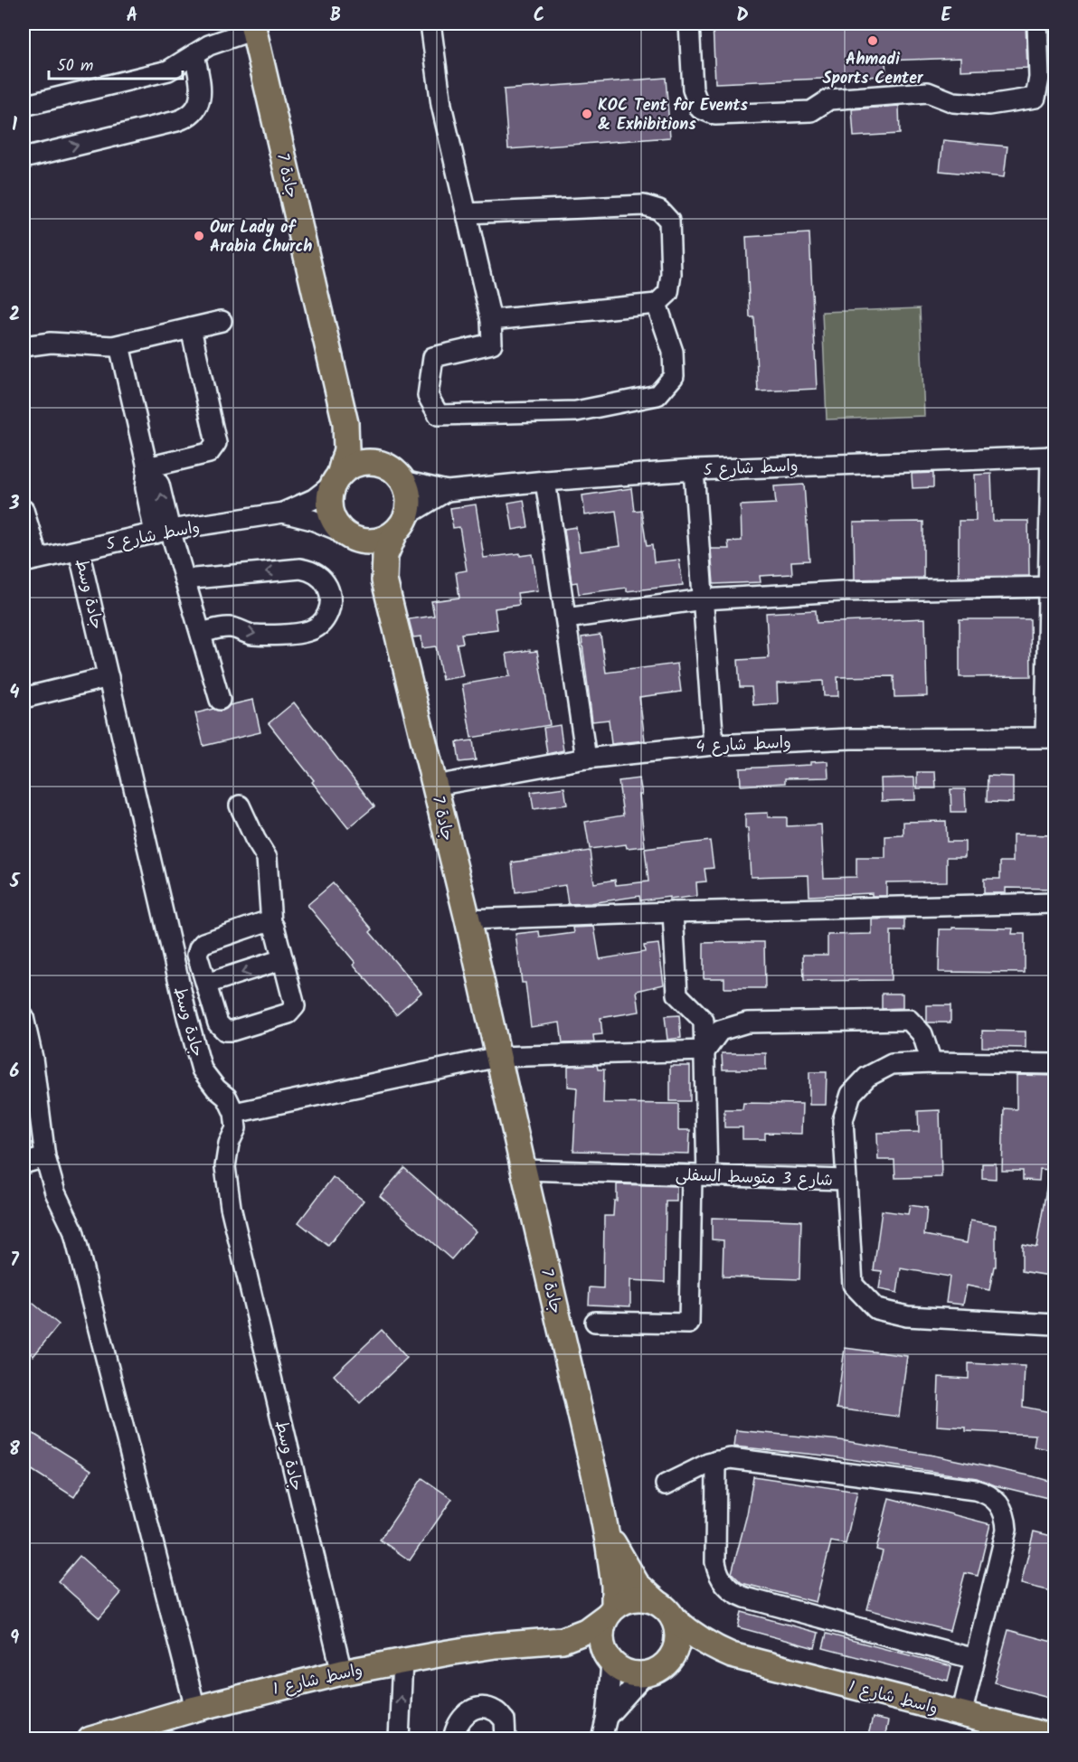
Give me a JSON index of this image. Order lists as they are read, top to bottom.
{
  "streets": {
    "main road": ["جادة 7", "واسط شارع 1"],
    "street": [
      "واسط شارع 5",
      "جادة وسط",
      "واسط شارع 4",
      "شارع 3 متوسط السفلى"
    ]
  },
  "crossings": [
    ["جادة 7", "واسط شارع 5"],
    ["جادة 7", "واسط شارع 4"],
    ["جادة 7", "شارع 3 متوسط السفلى"],
    ["جادة 7", "واسط شارع 1"],
    ["واسط شارع 5", "جادة وسط"],
    ["جادة وسط", "واسط شارع 1"]
  ],
  "places": ["Ahmadi Sports Center", "KOC Tent for Events & Exhibitions", "Our Lady of Arabia Church"],
  "scale_bar": "50 m",
  "grid": {
    "columns": [
      "A",
      "B",
      "C",
      "D",
      "E"
    ],
    "rows": [
      "1",
      "2",
      "3",
      "4",
      "5",
      "6",
      "7",
      "8",
      "9"
    ]
  }
}
